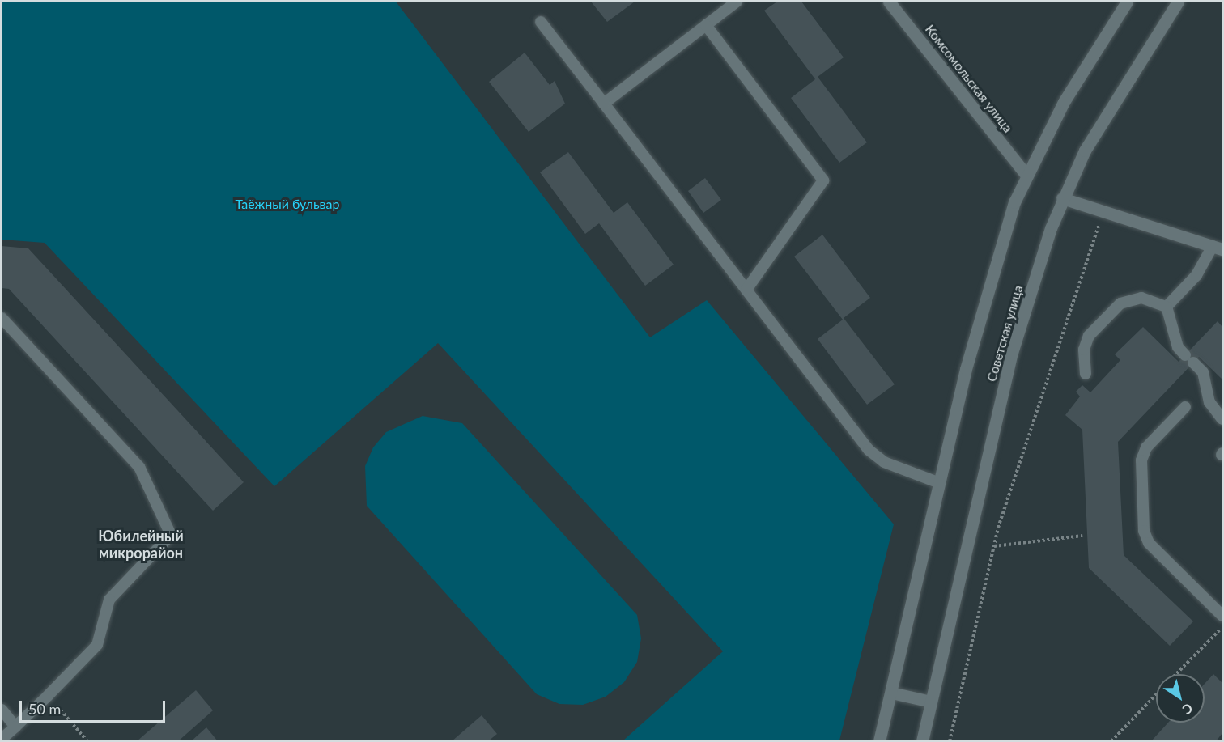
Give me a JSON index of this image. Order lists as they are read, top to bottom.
{
  "streets": {
    "street": ["Комсомольская улица", "Советская улица"]
  },
  "crossings": [
    ["Комсомольская улица", "Советская улица"]
  ],
  "districts": ["Юбилейный микрорайон"],
  "parks": ["Таёжный бульвар"],
  "scale_bar": "50 m",
  "north": "bottom right"
}
